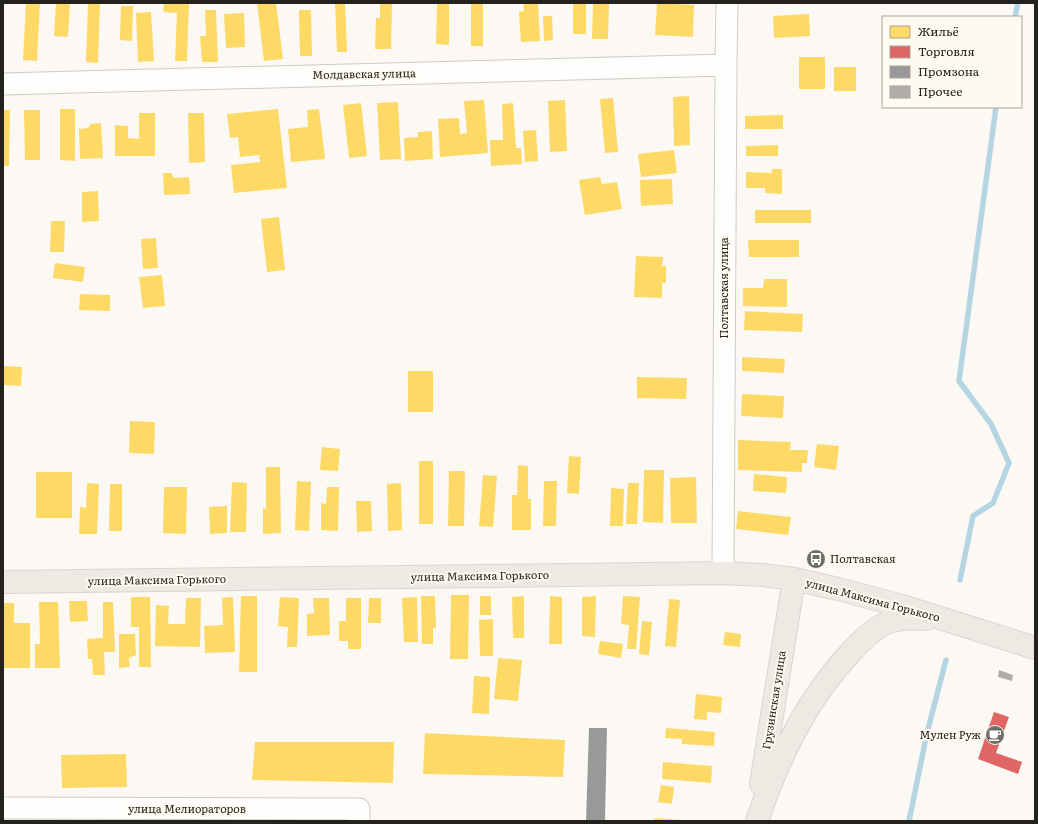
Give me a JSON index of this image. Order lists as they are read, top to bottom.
{
  "streets": {
    "main road": ["улица Максима Горького", "Грузинская улица"],
    "street": ["Молдавская улица", "Полтавская улица", "улица Мелиораторов"]
  },
  "crossings": [
    ["Молдавская улица", "Полтавская улица"],
    ["Полтавская улица", "улица Максима Горького"],
    ["улица Максима Горького", "Грузинская улица"]
  ],
  "places": {
    "bus stop": ["Полтавская"],
    "cafe": ["Мулен Руж"]
  },
  "legend": [
    "Жильё",
    "Торговля",
    "Промзона",
    "Прочее"
  ]
}
